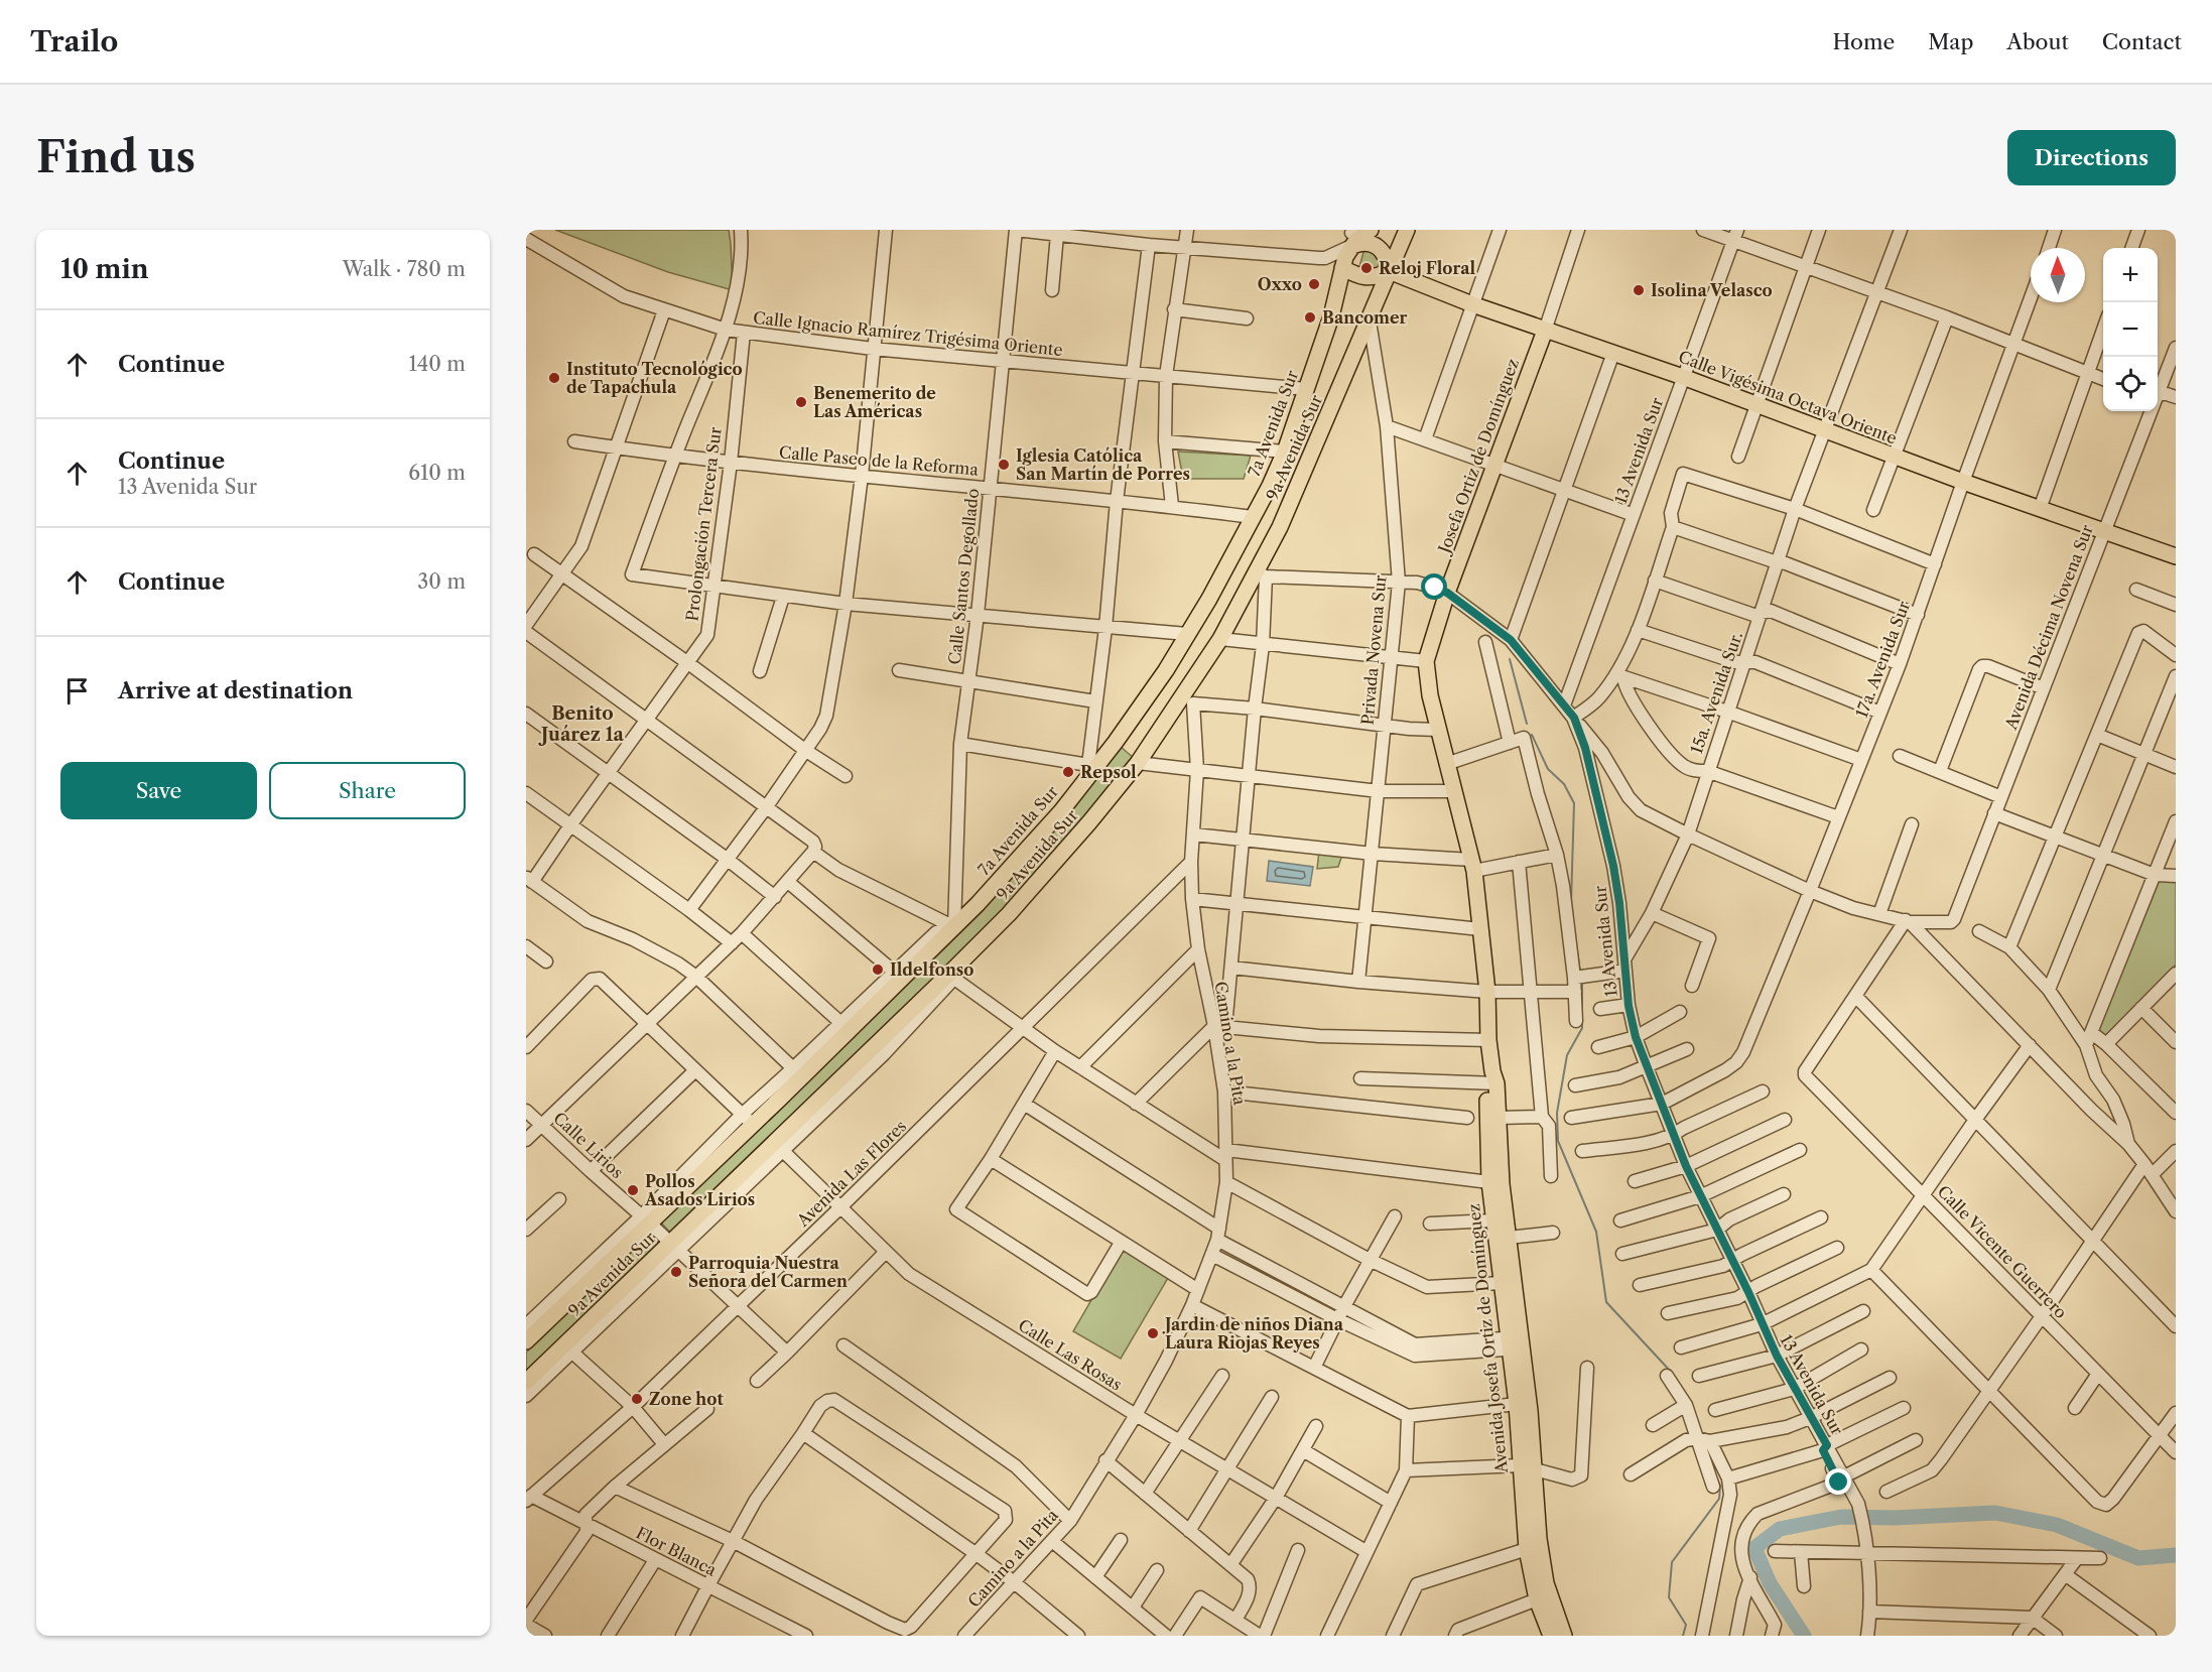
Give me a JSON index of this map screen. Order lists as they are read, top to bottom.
{
  "streets": {
    "main road": [
      "Calle Vigésima Octava Oriente",
      "7a Avenida Sur",
      "9a Avenida Sur",
      "Josefa Ortiz de Domínguez",
      "Avenida Josefa Ortiz de Domínguez"
    ],
    "street": [
      "Calle Ignacio Ramírez Trigésima Oriente",
      "13 Avenida Sur",
      "Calle Paseo de la Reforma",
      "Prolongación Tercera Sur",
      "Calle Santos Degollado",
      "Avenida Décima Novena Sur",
      "Privada Novena Sur",
      "17a. Avenida Sur",
      "15a. Avenida Sur.",
      "Camino a la Pita",
      "Calle Lirios",
      "Avenida Las Flores",
      "Calle Vicente Guerrero",
      "Calle Las Rosas",
      "Flor Blanca"
    ]
  },
  "crossings": [
    ["Calle Ignacio Ramírez Trigésima Oriente", "7a Avenida Sur"],
    ["Calle Ignacio Ramírez Trigésima Oriente", "Prolongación Tercera Sur"],
    ["Calle Ignacio Ramírez Trigésima Oriente", "Calle Santos Degollado"],
    ["Calle Vigésima Octava Oriente", "9a Avenida Sur"],
    ["Calle Vigésima Octava Oriente", "13 Avenida Sur"],
    ["Calle Vigésima Octava Oriente", "Josefa Ortiz de Domínguez"],
    ["Calle Vigésima Octava Oriente", "Avenida Décima Novena Sur"],
    ["Calle Vigésima Octava Oriente", "17a. Avenida Sur"],
    ["Calle Vigésima Octava Oriente", "15a. Avenida Sur."],
    ["7a Avenida Sur", "Calle Paseo de la Reforma"],
    ["7a Avenida Sur", "Calle Santos Degollado"],
    ["7a Avenida Sur", "Calle Lirios"],
    ["9a Avenida Sur", "Privada Novena Sur"],
    ["9a Avenida Sur", "Camino a la Pita"],
    ["9a Avenida Sur", "Calle Lirios"],
    ["13 Avenida Sur", "17a. Avenida Sur"],
    ["13 Avenida Sur", "15a. Avenida Sur."],
    ["Josefa Ortiz de Domínguez", "Avenida Josefa Ortiz de Domínguez"],
    ["Calle Paseo de la Reforma", "Prolongación Tercera Sur"],
    ["Calle Paseo de la Reforma", "Calle Santos Degollado"],
    ["Camino a la Pita", "Avenida Las Flores"],
    ["Camino a la Pita", "Calle Las Rosas"],
    ["Calle Lirios", "Avenida Las Flores"],
    ["Avenida Las Flores", "Calle Las Rosas"],
    ["Avenida Las Flores", "Flor Blanca"]
  ],
  "districts": ["Benito Juárez 1a"],
  "places": [
    "Reloj Floral",
    "Oxxo",
    "Isolina Velasco",
    "Bancomer",
    "Instituto Tecnológico de Tapachula",
    "Benemerito de Las Américas",
    "Iglesia Católica San Martín de Porres",
    "Repsol",
    "Ildelfonso",
    "Pollos Asados Lirios",
    "Parroquia Nuestra Señora del Carmen",
    "Jardin de niños Diana Laura Riojas Reyes",
    "Zone hot"
  ],
  "north": "top",
  "page": {
    "header": "Trailo",
    "nav": [
      "Home",
      "Map",
      "About",
      "Contact"
    ],
    "buttons": [
      "Directions",
      ["Save", "Share"]
    ],
    "title": "Find us",
    "heading": ["10 min", "Walk · 780 m"],
    "map_buttons": ["+", "−"],
    "list": [
      ["Continue", "140 m"],
      ["Continue", "13 Avenida Sur", "610 m"],
      ["Continue", "30 m"],
      "Arrive at destination"
    ]
  }
}
